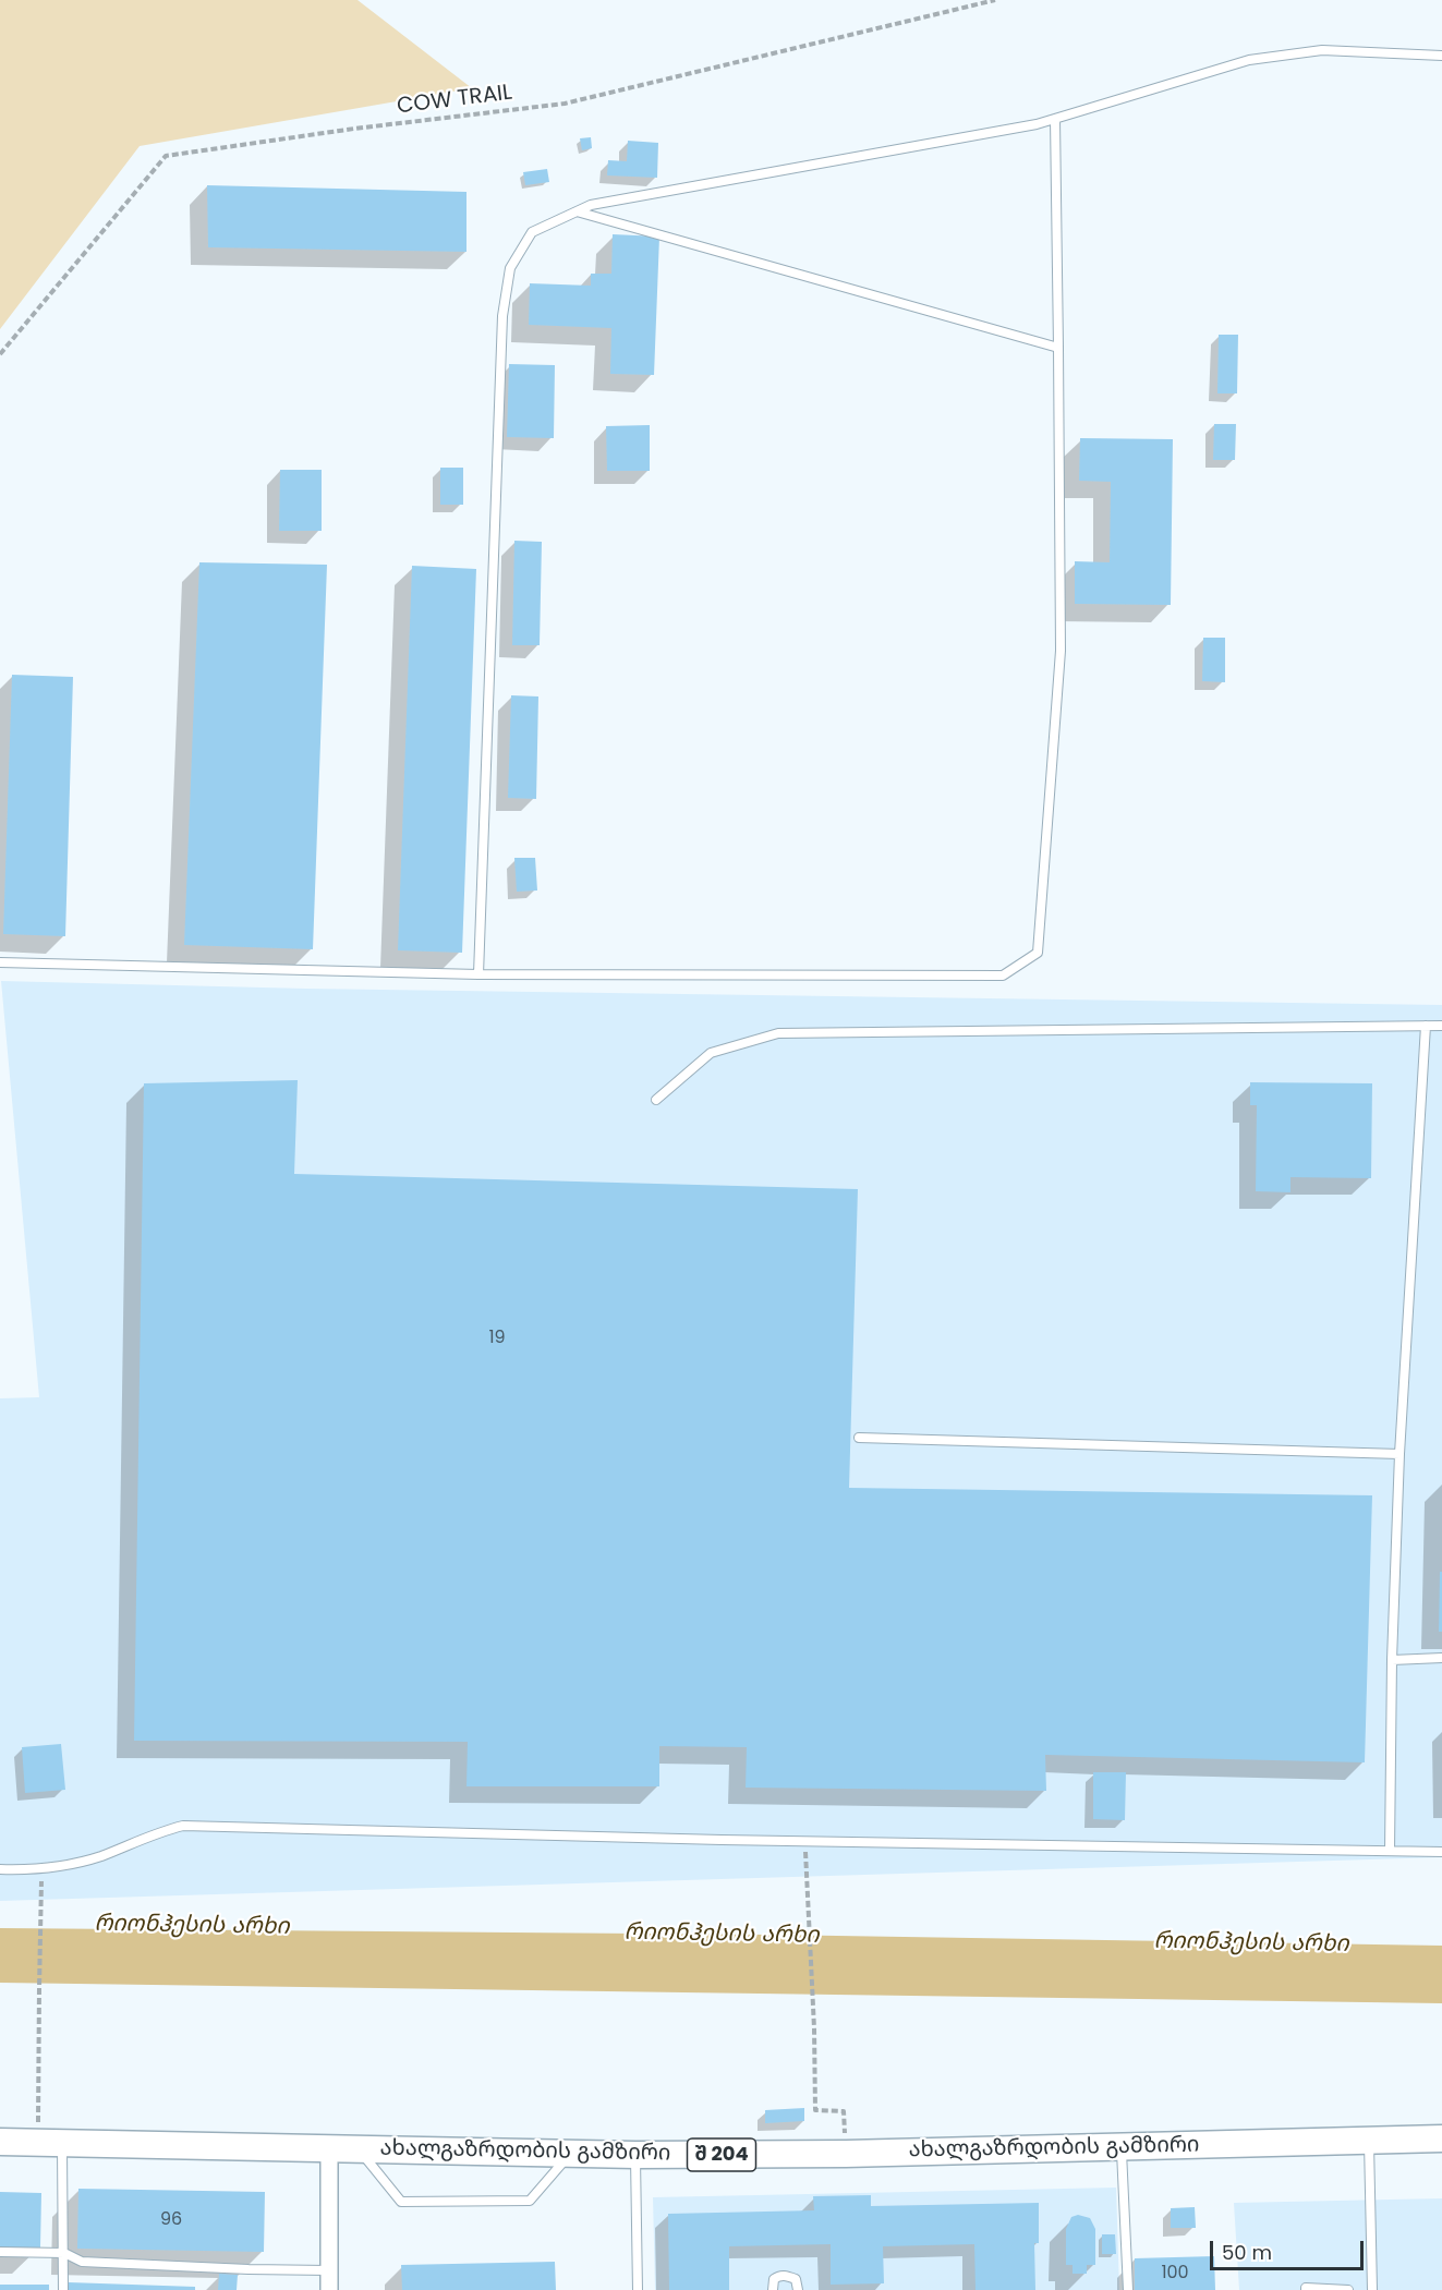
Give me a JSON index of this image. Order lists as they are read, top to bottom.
{
  "streets": {
    "main road": ["ახალგაზრდობის გამზირი", "შ 204"],
    "path": ["COW TRAIL"]
  },
  "water": ["რიონჰესის არხი"],
  "house_numbers": ["19", "96", "100"],
  "scale_bar": "50 m"
}
